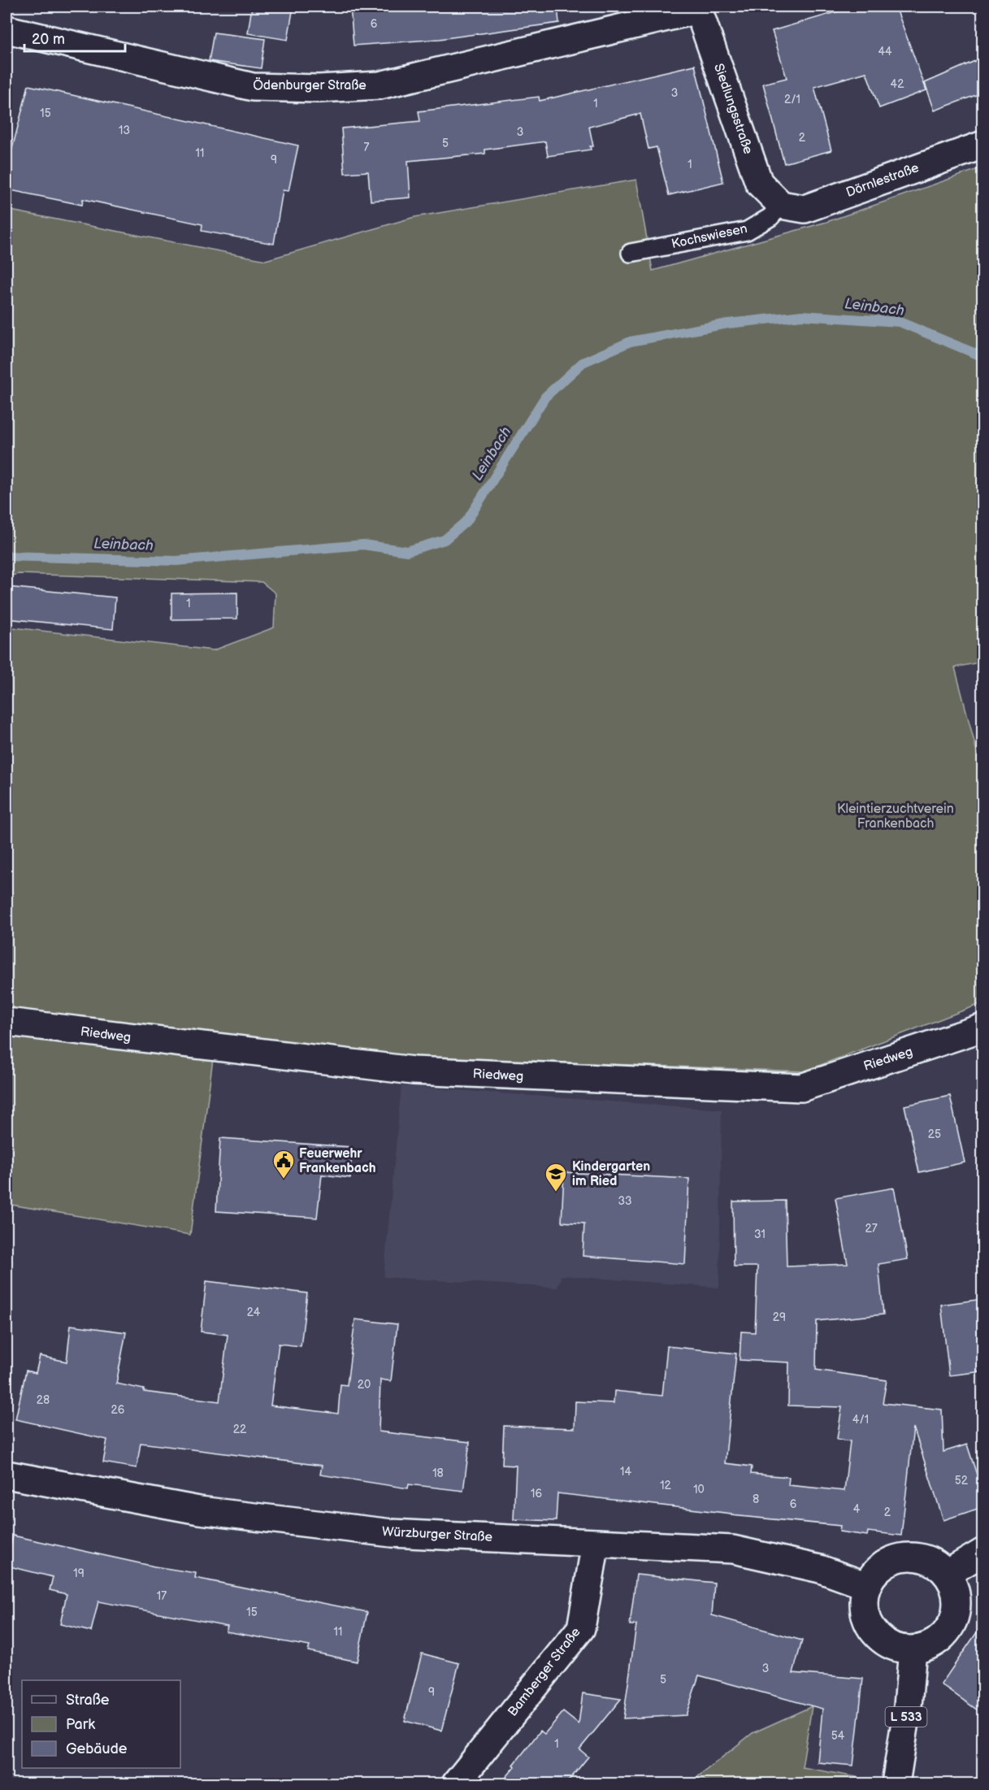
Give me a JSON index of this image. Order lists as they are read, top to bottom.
{
  "streets": {
    "street": [
      "Ödenburger Straße",
      "Siedlungsstraße",
      "Dörnlestraße",
      "Riedweg",
      "Würzburger Straße",
      "Bamberger Straße",
      "L 533"
    ],
    "lane": ["Kochswiesen"]
  },
  "crossings": [
    ["Ödenburger Straße", "Siedlungsstraße"],
    ["Siedlungsstraße", "Dörnlestraße"],
    ["Siedlungsstraße", "Kochswiesen"],
    ["Dörnlestraße", "Kochswiesen"],
    ["Würzburger Straße", "Bamberger Straße"],
    ["Würzburger Straße", "L 533"]
  ],
  "water": ["Leinbach"],
  "parks": ["Kleintierzuchtverein Frankenbach"],
  "places": {
    "public building": ["Feuerwehr Frankenbach"],
    "school or university": ["Kindergarten im Ried"]
  },
  "house_numbers": [
    "6",
    "44",
    "42",
    "3",
    "2/1",
    "1",
    "15",
    "13",
    "3",
    "2",
    "5",
    "7",
    "11",
    "9",
    "1",
    "1",
    "25",
    "33",
    "27",
    "31",
    "24",
    "29",
    "20",
    "28",
    "26",
    "4/1",
    "22",
    "14",
    "18",
    "52",
    "12",
    "10",
    "16",
    "8",
    "6",
    "4",
    "2",
    "19",
    "17",
    "15",
    "11",
    "3",
    "5",
    "9",
    "54",
    "1"
  ],
  "legend": ["Straße", "Park", "Gebäude"],
  "scale_bar": "20 m"
}
